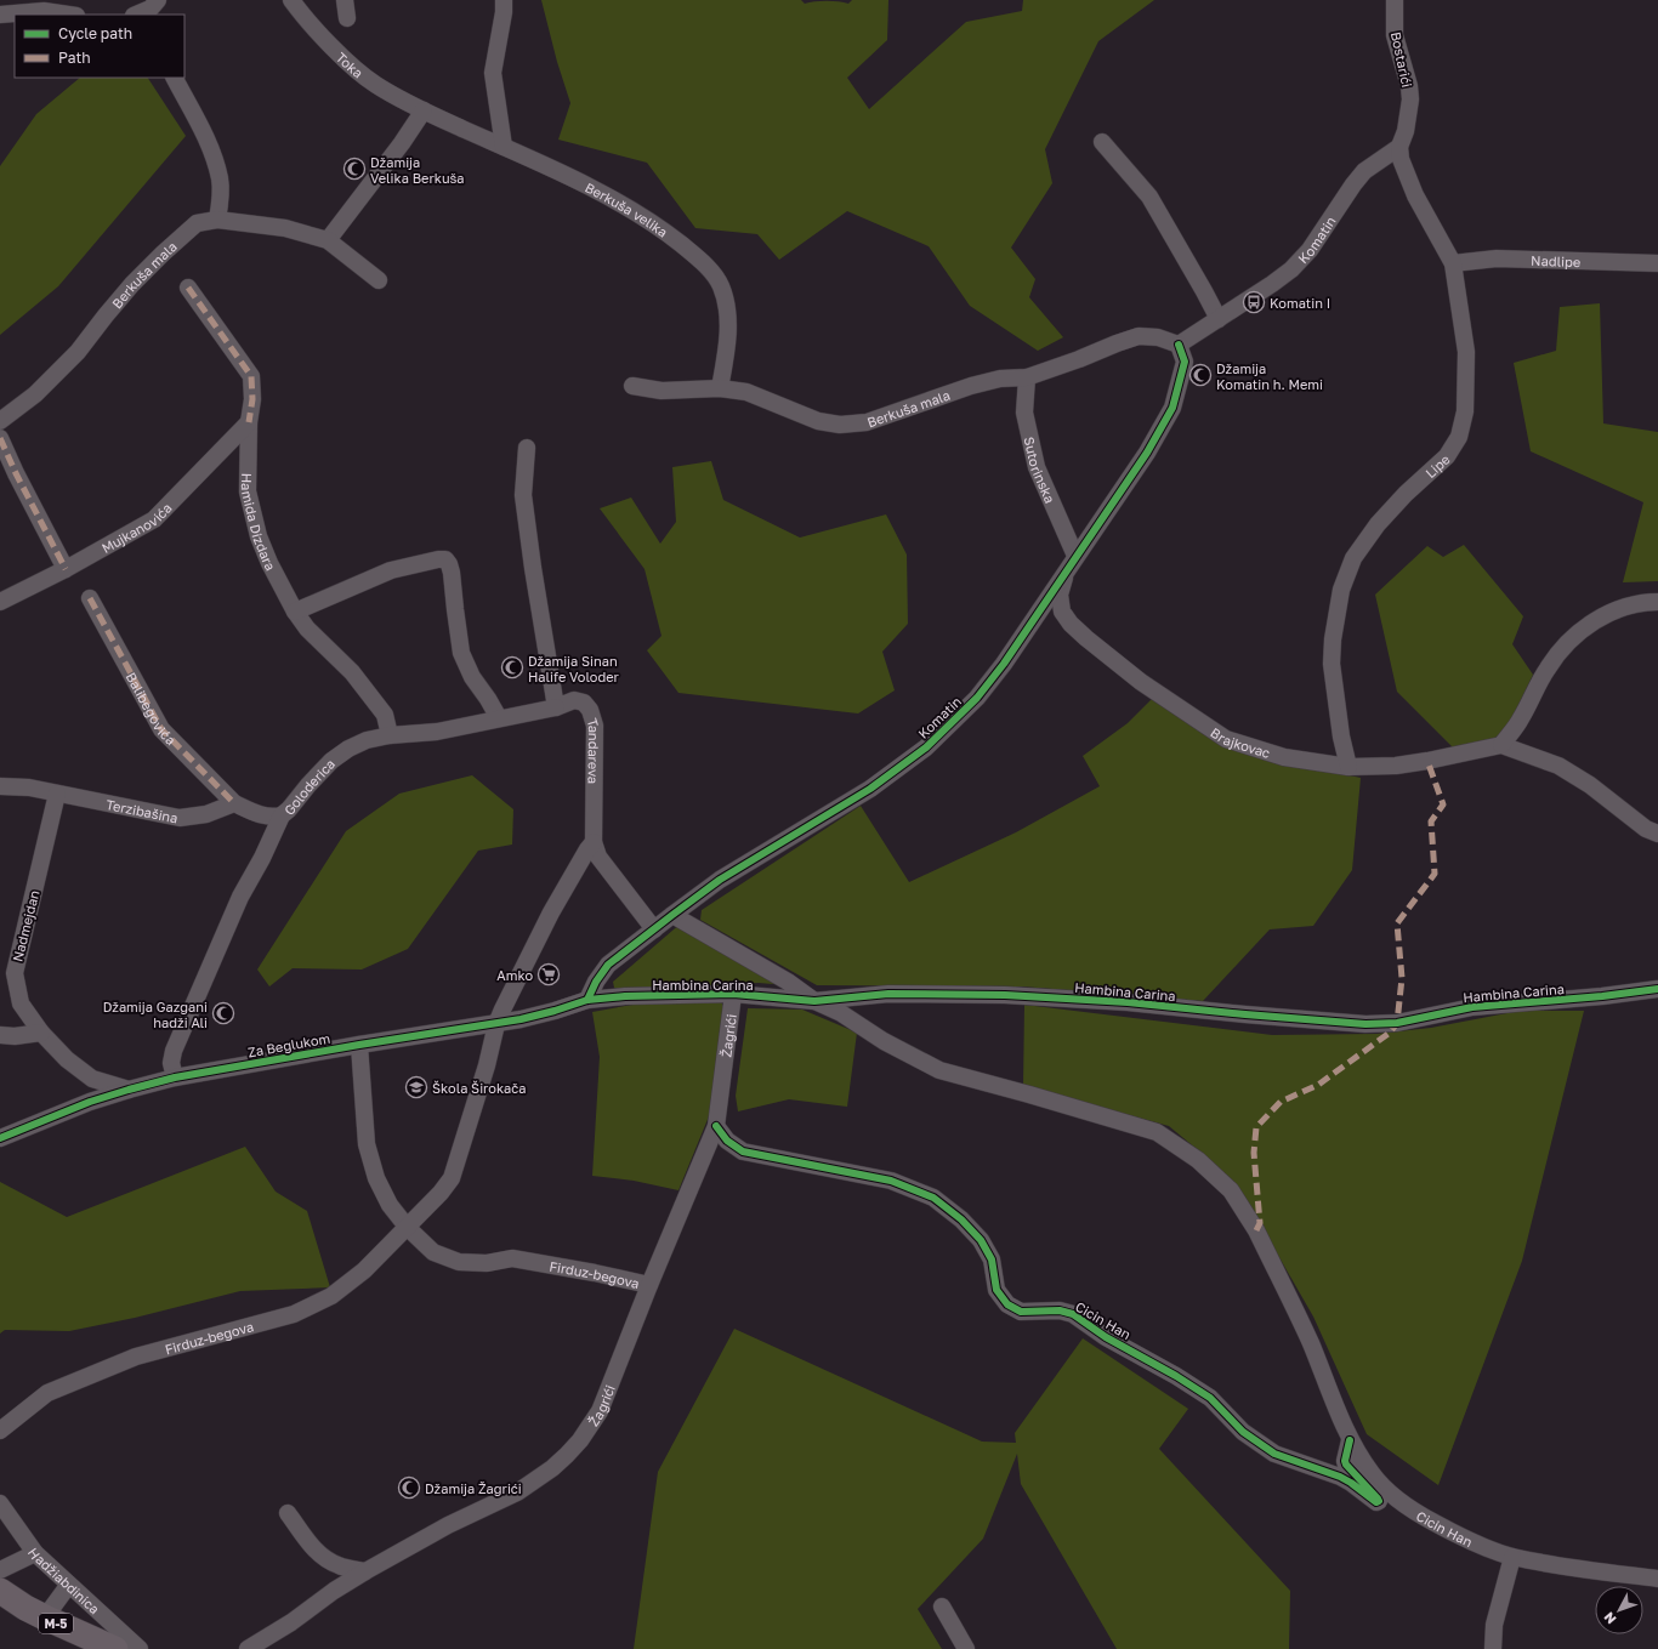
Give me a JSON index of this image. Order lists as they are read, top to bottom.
{
  "streets": {
    "main road": ["M-5"],
    "street": [
      "Bostarići",
      "Toka",
      "Berkuša velika",
      "Komatin",
      "Nadlipe",
      "Berkuša mala",
      "Lipe",
      "Sutorinska",
      "Hamida Dizdara",
      "Mujkanovića",
      "Balibegovića",
      "Brajkovac",
      "Tandareva",
      "Goloderica",
      "Terzibašina",
      "Nadmejdan",
      "Hambina Carina",
      "Žagrići",
      "Za Beglukom",
      "Firduz-begova",
      "Cicin Han",
      "Hadžiabdinica"
    ]
  },
  "crossings": [
    ["Bostarići", "Komatin"],
    ["Bostarići", "Lipe"],
    ["Toka", "Berkuša velika"],
    ["Berkuša velika", "Berkuša mala"],
    ["Komatin", "Berkuša mala"],
    ["Komatin", "Lipe"],
    ["Komatin", "Sutorinska"],
    ["Komatin", "Brajkovac"],
    ["Komatin", "Tandareva"],
    ["Komatin", "Hambina Carina"],
    ["Komatin", "Za Beglukom"],
    ["Nadlipe", "Lipe"],
    ["Berkuša mala", "Sutorinska"],
    ["Lipe", "Brajkovac"],
    ["Hamida Dizdara", "Mujkanovića"],
    ["Hamida Dizdara", "Goloderica"],
    ["Balibegovića", "Terzibašina"],
    ["Tandareva", "Goloderica"],
    ["Goloderica", "Za Beglukom"],
    ["Terzibašina", "Nadmejdan"],
    ["Nadmejdan", "Za Beglukom"],
    ["Hambina Carina", "Žagrići"],
    ["Hambina Carina", "Za Beglukom"],
    ["Hambina Carina", "Cicin Han"],
    ["Žagrići", "Firduz-begova"],
    ["Žagrići", "Cicin Han"],
    ["Za Beglukom", "Firduz-begova"]
  ],
  "places": {
    "mosque": [
      "Džamija Velika Berkuša",
      "Džamija Komatin h. Memi",
      "Džamija Sinan Halife Voloder",
      "Džamija Gazgani hadži Ali",
      "Džamija Žagrići"
    ],
    "bus stop": ["Komatin I"],
    "supermarket": ["Amko"],
    "school or university": ["Škola Širokača"]
  },
  "legend": ["Cycle path", "Path"],
  "north": "bottom left"
}
